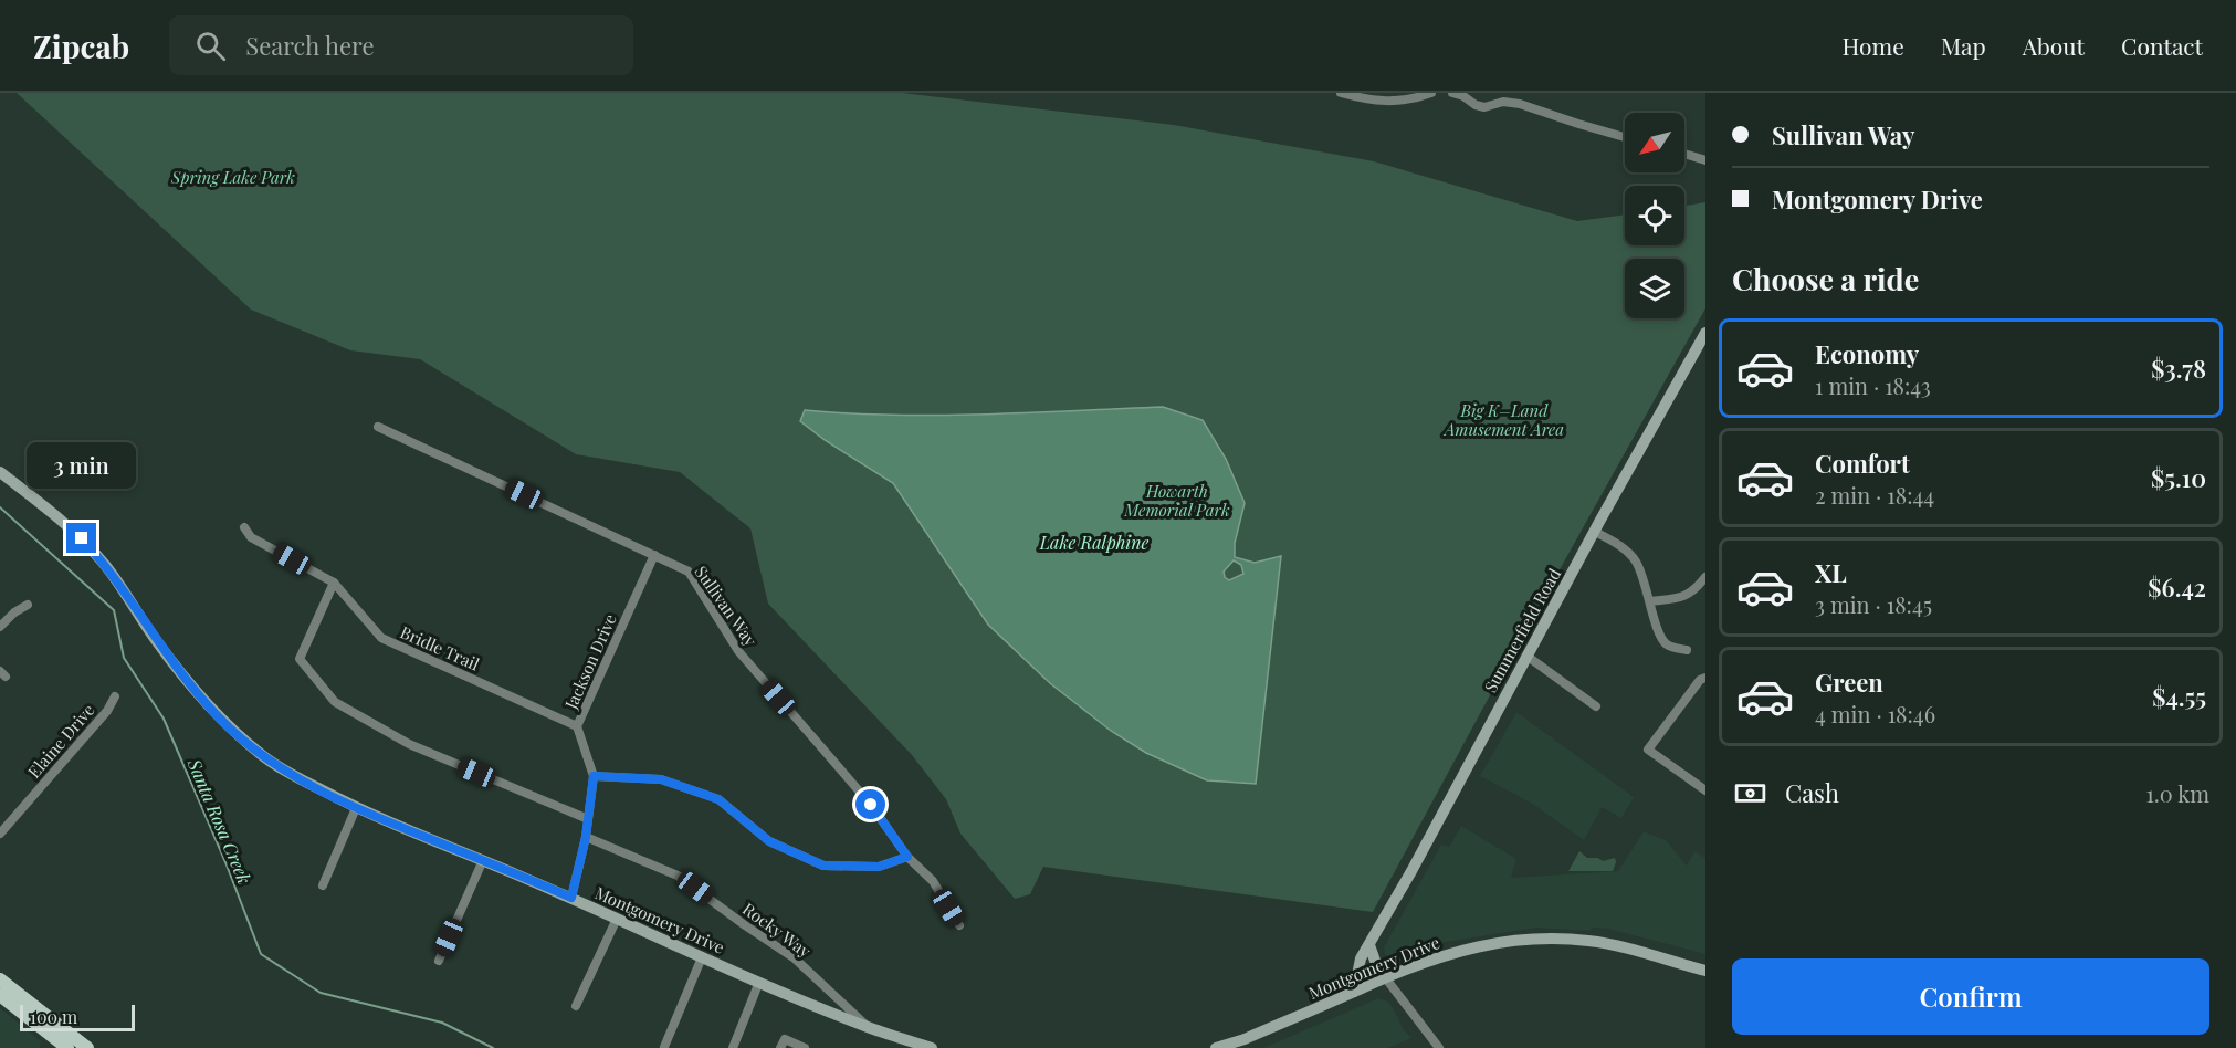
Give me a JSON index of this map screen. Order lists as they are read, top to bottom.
{
  "streets": {
    "street": [
      "Sullivan Way",
      "Summerfield Road",
      "Bridle Trail",
      "Jackson Drive",
      "Elaine Drive",
      "Montgomery Drive",
      "Rocky Way"
    ]
  },
  "crossings": [
    ["Sullivan Way", "Jackson Drive"],
    ["Summerfield Road", "Montgomery Drive"],
    ["Bridle Trail", "Jackson Drive"],
    ["Jackson Drive", "Montgomery Drive"],
    ["Jackson Drive", "Rocky Way"],
    ["Montgomery Drive", "Rocky Way"]
  ],
  "water": ["Lake Ralphine", "Santa Rosa Creek"],
  "parks": ["Spring Lake Park", "Big K–Land Amusement Area", "Howarth Memorial Park"],
  "scale_bar": "100 m",
  "north": "bottom left",
  "page": {
    "header": "Zipcab",
    "search": "Search here",
    "nav": [
      "Home",
      "Map",
      "About",
      "Contact"
    ],
    "banner": ["Sullivan Way", "Montgomery Drive"],
    "heading": "Choose a ride",
    "list": [
      {
        "name": "Economy",
        "note": "1 min · 18:43",
        "value": "$3.78"
      },
      {
        "name": "Comfort",
        "note": "2 min · 18:44",
        "value": "$5.10"
      },
      {
        "name": "XL",
        "note": "3 min · 18:45",
        "value": "$6.42"
      },
      {
        "name": "Green",
        "note": "4 min · 18:46",
        "value": "$4.55"
      }
    ],
    "bubble": "3 min",
    "pay": ["Cash", "1.0 km"],
    "buttons": "Confirm",
    "scale": "100 m"
  }
}
